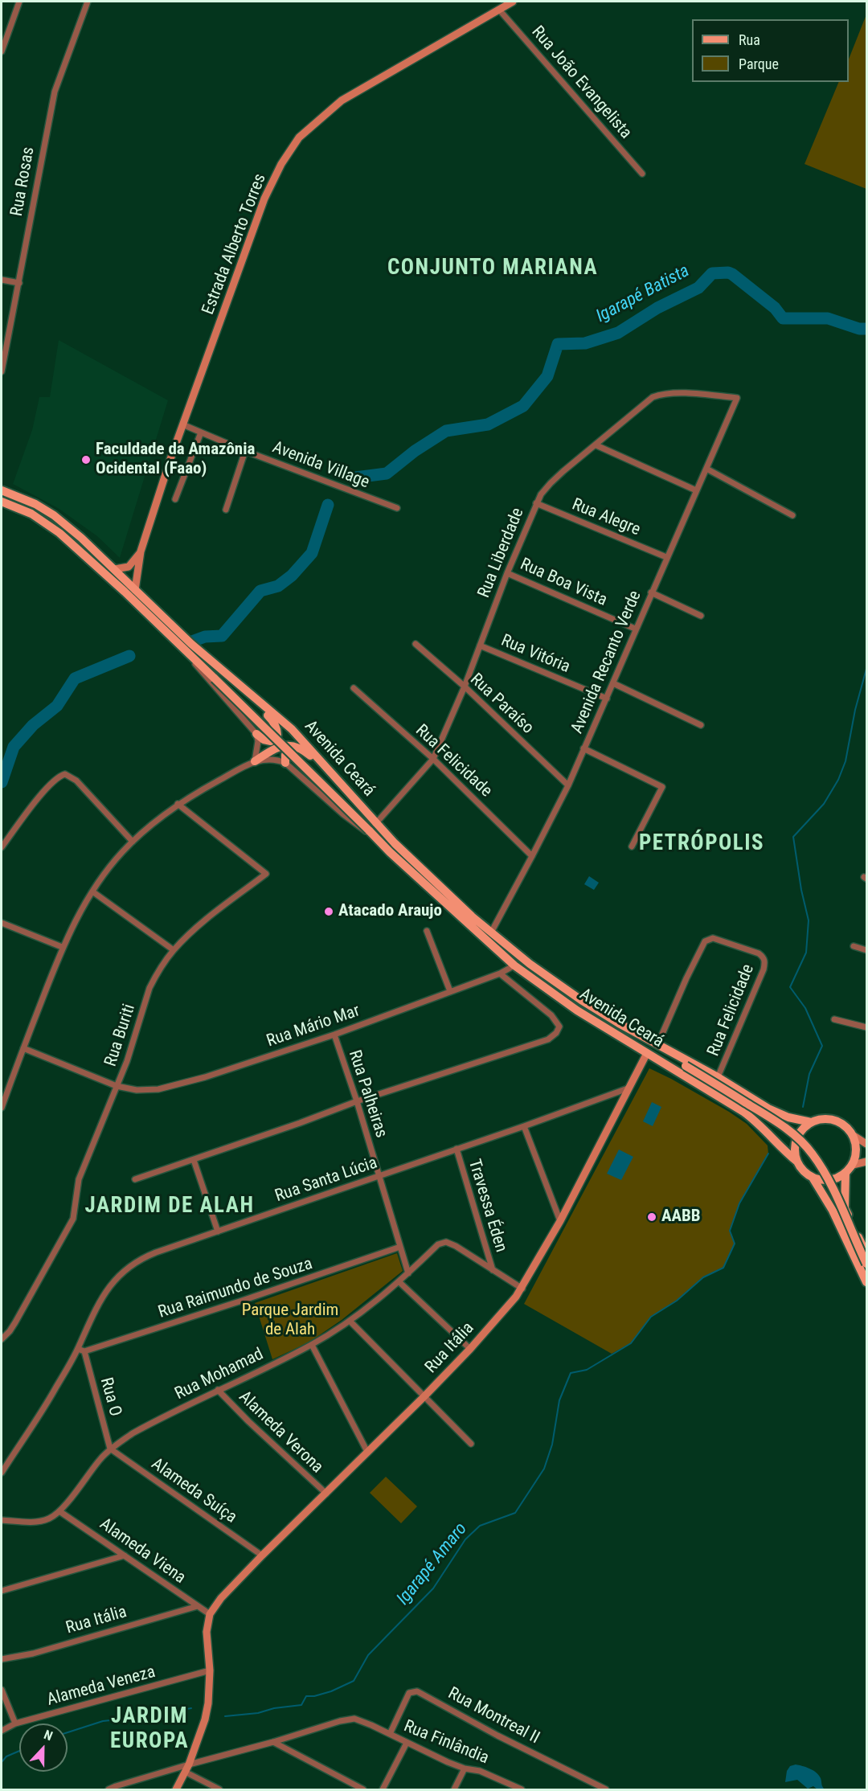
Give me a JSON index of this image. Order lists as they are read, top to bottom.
{
  "streets": {
    "main road": ["Avenida Ceará"],
    "street": [
      "Rua João Evangelista",
      "Rua Rosas",
      "Estrada Alberto Torres",
      "Avenida Village",
      "Rua Alegre",
      "Rua Liberdade",
      "Rua Boa Vista",
      "Rua Vitória",
      "Avenida Recanto Verde",
      "Rua Paraíso",
      "Rua Felicidade",
      "Rua Mário Mar",
      "Rua Buriti",
      "Rua Palheiras",
      "Rua Santa Lúcia",
      "Travessa Éden",
      "Rua Raimundo de Souza",
      "Rua Itália",
      "Rua Mohamad",
      "Rua O",
      "Alameda Verona",
      "Alameda Suíça",
      "Alameda Viena",
      "Alameda Veneza",
      "Rua Montreal II",
      "Rua Finlândia"
    ]
  },
  "crossings": [
    ["Rua João Evangelista", "Estrada Alberto Torres"],
    ["Estrada Alberto Torres", "Avenida Village"],
    ["Estrada Alberto Torres", "Avenida Ceará"],
    ["Rua Alegre", "Rua Liberdade"],
    ["Rua Alegre", "Avenida Recanto Verde"],
    ["Rua Liberdade", "Rua Boa Vista"],
    ["Rua Liberdade", "Rua Vitória"],
    ["Rua Liberdade", "Avenida Recanto Verde"],
    ["Rua Liberdade", "Rua Paraíso"],
    ["Rua Liberdade", "Avenida Ceará"],
    ["Rua Liberdade", "Rua Felicidade"],
    ["Rua Boa Vista", "Avenida Recanto Verde"],
    ["Rua Vitória", "Avenida Recanto Verde"],
    ["Avenida Recanto Verde", "Rua Paraíso"],
    ["Avenida Recanto Verde", "Avenida Ceará"],
    ["Avenida Recanto Verde", "Rua Felicidade"],
    ["Avenida Ceará", "Rua Felicidade"],
    ["Avenida Ceará", "Rua Mário Mar"],
    ["Avenida Ceará", "Rua Itália"],
    ["Rua Mário Mar", "Rua Buriti"],
    ["Rua Mário Mar", "Rua Palheiras"],
    ["Rua Palheiras", "Rua Santa Lúcia"],
    ["Rua Palheiras", "Rua Raimundo de Souza"],
    ["Rua Palheiras", "Rua Mohamad"],
    ["Rua Santa Lúcia", "Travessa Éden"],
    ["Rua Santa Lúcia", "Rua Itália"],
    ["Travessa Éden", "Rua Mohamad"],
    ["Rua Raimundo de Souza", "Rua O"],
    ["Rua Itália", "Rua Mohamad"],
    ["Rua Itália", "Alameda Verona"],
    ["Rua Itália", "Alameda Suíça"],
    ["Rua Itália", "Alameda Viena"],
    ["Rua Mohamad", "Rua O"],
    ["Rua Mohamad", "Alameda Verona"],
    ["Rua Mohamad", "Alameda Suíça"],
    ["Rua Mohamad", "Alameda Viena"],
    ["Rua O", "Alameda Suíça"],
    ["Rua Montreal II", "Rua Finlândia"]
  ],
  "districts": [
    "CONJUNTO MARIANA",
    "PETRÓPOLIS",
    "JARDIM DE ALAH",
    "JARDIM EUROPA"
  ],
  "water": ["Igarapé Batista", "Igarapé Amaro"],
  "parks": ["Parque Jardim de Alah"],
  "places": ["Faculdade da Amazônia Ocidental (Faao)", "Atacado Araujo", "AABB"],
  "legend": ["Rua", "Parque"],
  "north": "top"
}
